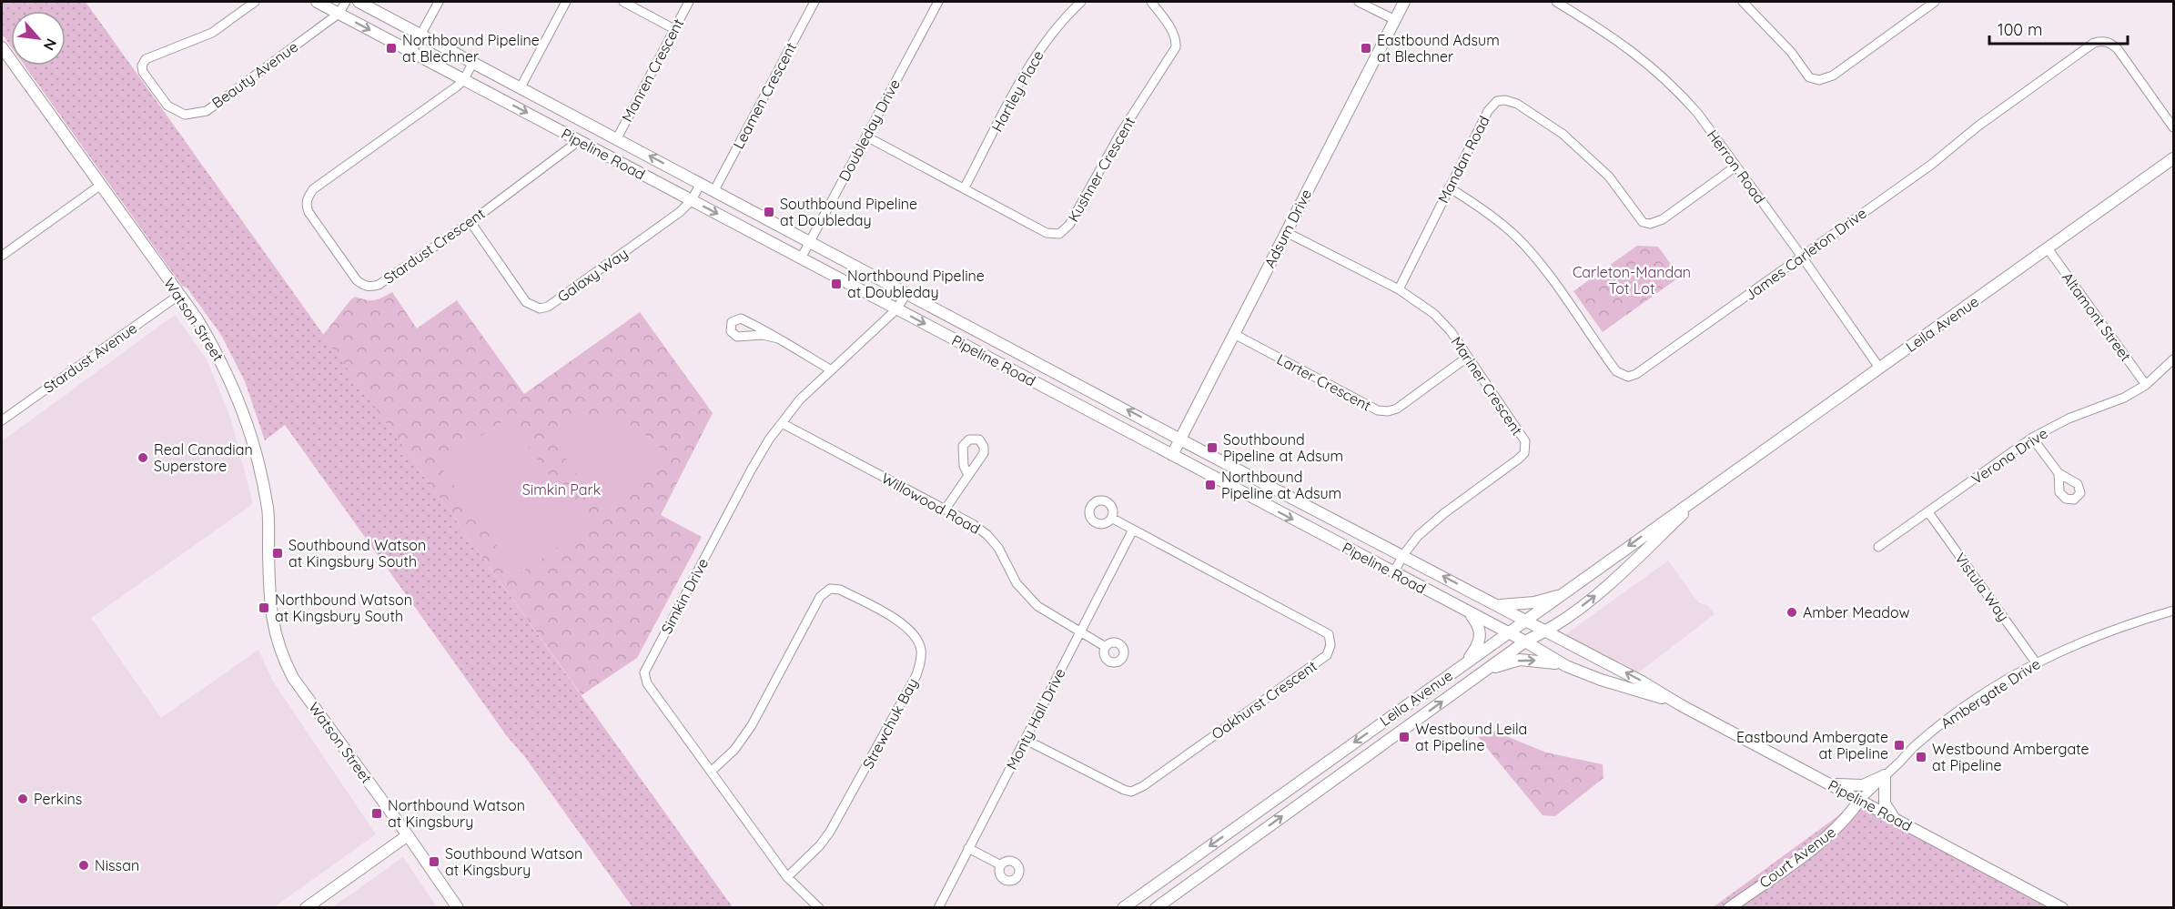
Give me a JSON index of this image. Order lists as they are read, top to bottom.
{
  "streets": {
    "street": [
      "Manren Crescent",
      "Beauty Avenue",
      "Hartley Place",
      "Leamen Crescent",
      "Doubleday Drive",
      "Pipeline Road",
      "Mandan Road",
      "Herron Road",
      "Kushner Crescent",
      "Adsum Drive",
      "Stardust Crescent",
      "James Carleton Drive",
      "Galaxy Way",
      "Altamont Street",
      "Watson Street",
      "Leila Avenue",
      "Stardust Avenue",
      "Larter Crescent",
      "Mariner Crescent",
      "Verona Drive",
      "Willowood Road",
      "Vistula Way",
      "Simkin Drive",
      "Ambergate Drive",
      "Oakhurst Crescent",
      "Monty Hall Drive",
      "Strewchuk Bay",
      "Court Avenue"
    ]
  },
  "crossings": [
    ["Manren Crescent", "Pipeline Road"],
    ["Beauty Avenue", "Pipeline Road"],
    ["Hartley Place", "Kushner Crescent"],
    ["Leamen Crescent", "Pipeline Road"],
    ["Doubleday Drive", "Pipeline Road"],
    ["Doubleday Drive", "Kushner Crescent"],
    ["Pipeline Road", "Adsum Drive"],
    ["Pipeline Road", "Stardust Crescent"],
    ["Pipeline Road", "Galaxy Way"],
    ["Pipeline Road", "Leila Avenue"],
    ["Pipeline Road", "Mariner Crescent"],
    ["Pipeline Road", "Simkin Drive"],
    ["Pipeline Road", "Ambergate Drive"],
    ["Pipeline Road", "Court Avenue"],
    ["Mandan Road", "Herron Road"],
    ["Mandan Road", "James Carleton Drive"],
    ["Mandan Road", "Mariner Crescent"],
    ["Herron Road", "James Carleton Drive"],
    ["Herron Road", "Leila Avenue"],
    ["Adsum Drive", "Larter Crescent"],
    ["Adsum Drive", "Mariner Crescent"],
    ["Stardust Crescent", "Galaxy Way"],
    ["Altamont Street", "Leila Avenue"],
    ["Altamont Street", "Verona Drive"],
    ["Watson Street", "Stardust Avenue"],
    ["Larter Crescent", "Mariner Crescent"],
    ["Verona Drive", "Vistula Way"],
    ["Willowood Road", "Simkin Drive"],
    ["Willowood Road", "Monty Hall Drive"],
    ["Vistula Way", "Ambergate Drive"],
    ["Simkin Drive", "Strewchuk Bay"],
    ["Ambergate Drive", "Court Avenue"],
    ["Oakhurst Crescent", "Monty Hall Drive"]
  ],
  "parks": ["Carleton-Mandan Tot Lot", "Simkin Park"],
  "places": {
    "transit": [
      "Northbound Pipeline at Blechner",
      "Eastbound Adsum at Blechner",
      "Southbound Pipeline at Doubleday",
      "Northbound Pipeline at Doubleday",
      "Southbound Pipeline at Adsum",
      "Northbound Pipeline at Adsum",
      "Southbound Watson at Kingsbury South",
      "Northbound Watson at Kingsbury South",
      "Westbound Leila at Pipeline",
      "Eastbound Ambergate at Pipeline",
      "Westbound Ambergate at Pipeline",
      "Northbound Watson at Kingsbury",
      "Southbound Watson at Kingsbury"
    ],
    "other": [
      "Real Canadian Superstore",
      "Amber Meadow",
      "Perkins",
      "Nissan"
    ]
  },
  "scale_bar": "100 m",
  "north": "bottom right"
}
